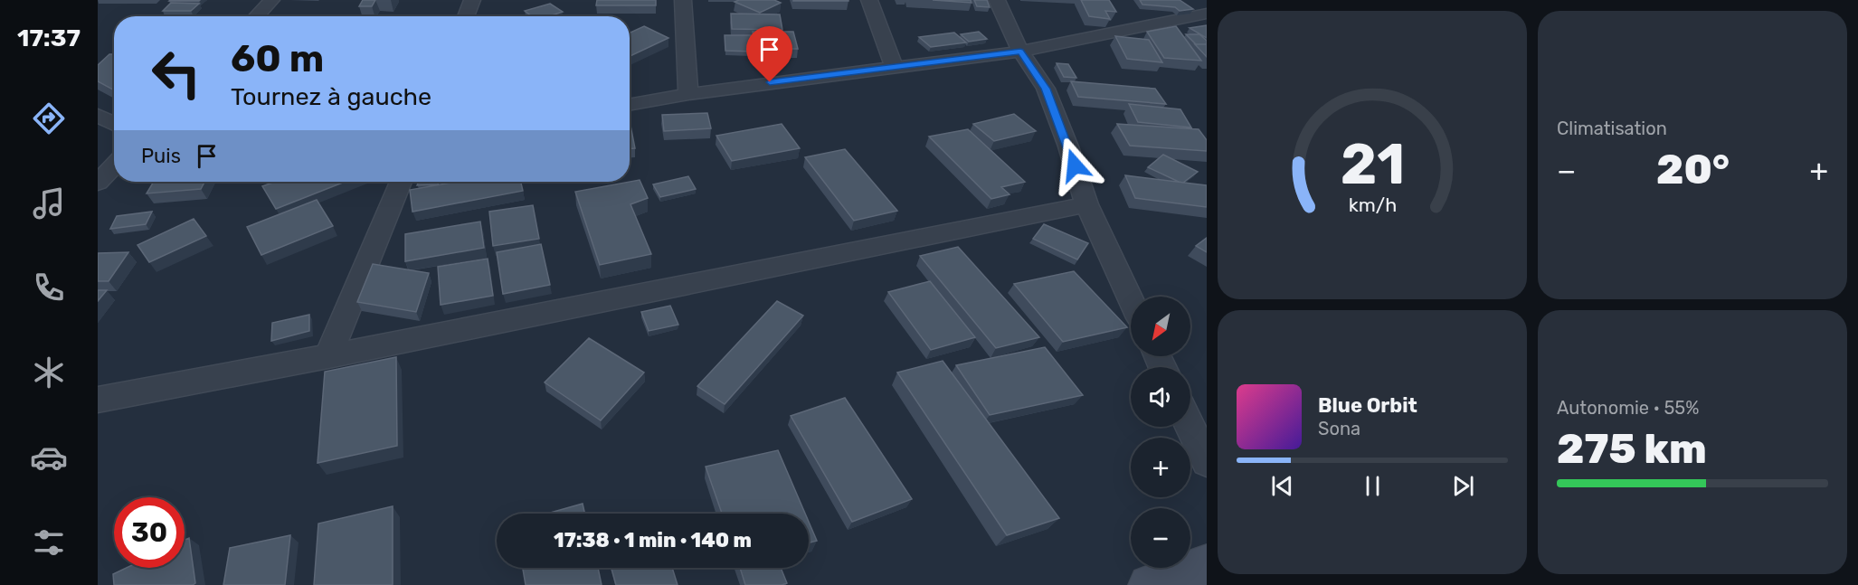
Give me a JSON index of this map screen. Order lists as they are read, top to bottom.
{
  "north": "bottom left",
  "page": {
    "tabs": "17:37",
    "tile": [
      "Climatisation",
      ["Autonomie · 55%", "275 km"]
    ],
    "turn": ["60 m", "Tournez à gauche"],
    "then": "Puis",
    "heat": ["−", "20°", "+"],
    "map_buttons": ["+", "−"],
    "song": ["Blue Orbit", "Sona"],
    "limit": "30",
    "trip": "17:38 · 1 min · 140 m",
    "gauge": ["21", "km/h"]
  }
}
